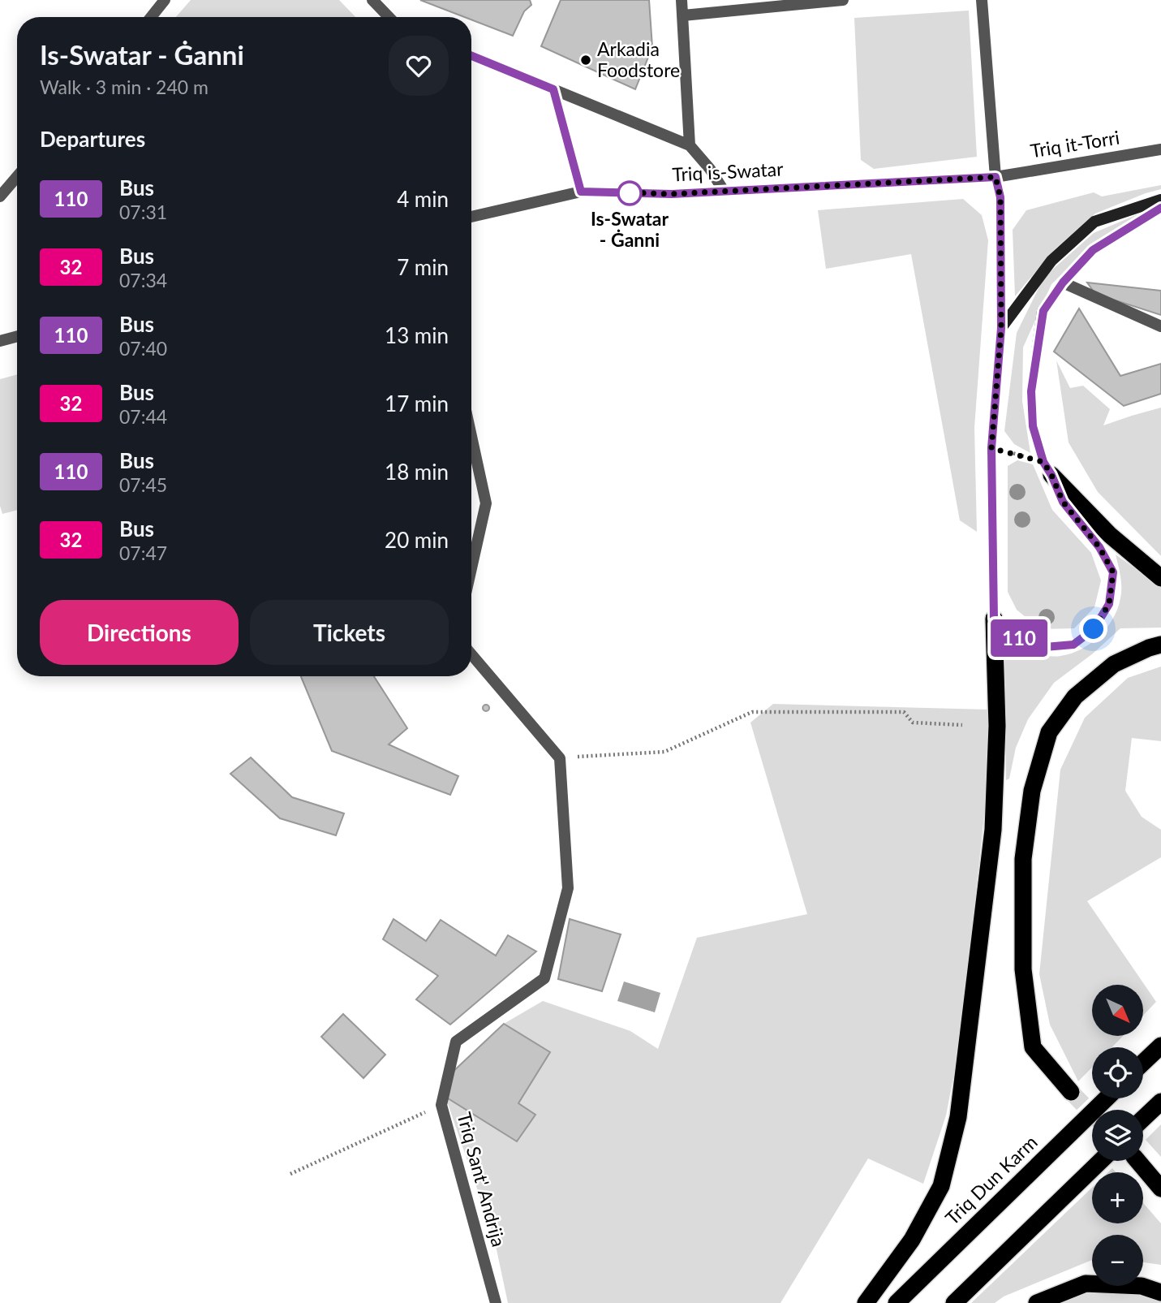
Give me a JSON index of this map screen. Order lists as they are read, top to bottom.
{
  "streets": {
    "highway": ["Triq Dun Karm"],
    "street": ["Triq it-Torri", "Triq is-Swatar", "Triq Sant' Andrija"]
  },
  "crossings": [
    ["Triq it-Torri", "Triq is-Swatar"]
  ],
  "places": ["Arkadia Foodstore", "Is-Swatar - Ġanni"],
  "lines": ["bus line 110"],
  "north": "bottom right",
  "page": {
    "on_map": "110",
    "heading": [
      ["Is-Swatar - Ġanni", "Walk · 3 min · 240 m"],
      "Departures"
    ],
    "list": [
      {
        "mark": "110",
        "name": "Bus",
        "note": "07:31",
        "value": "4 min"
      },
      {
        "mark": "32",
        "name": "Bus",
        "note": "07:34",
        "value": "7 min"
      },
      {
        "mark": "110",
        "name": "Bus",
        "note": "07:40",
        "value": "13 min"
      },
      {
        "mark": "32",
        "name": "Bus",
        "note": "07:44",
        "value": "17 min"
      },
      {
        "mark": "110",
        "name": "Bus",
        "note": "07:45",
        "value": "18 min"
      },
      {
        "mark": "32",
        "name": "Bus",
        "note": "07:47",
        "value": "20 min"
      }
    ],
    "buttons": ["Directions", "Tickets"],
    "map_buttons": ["+", "−"]
  }
}
